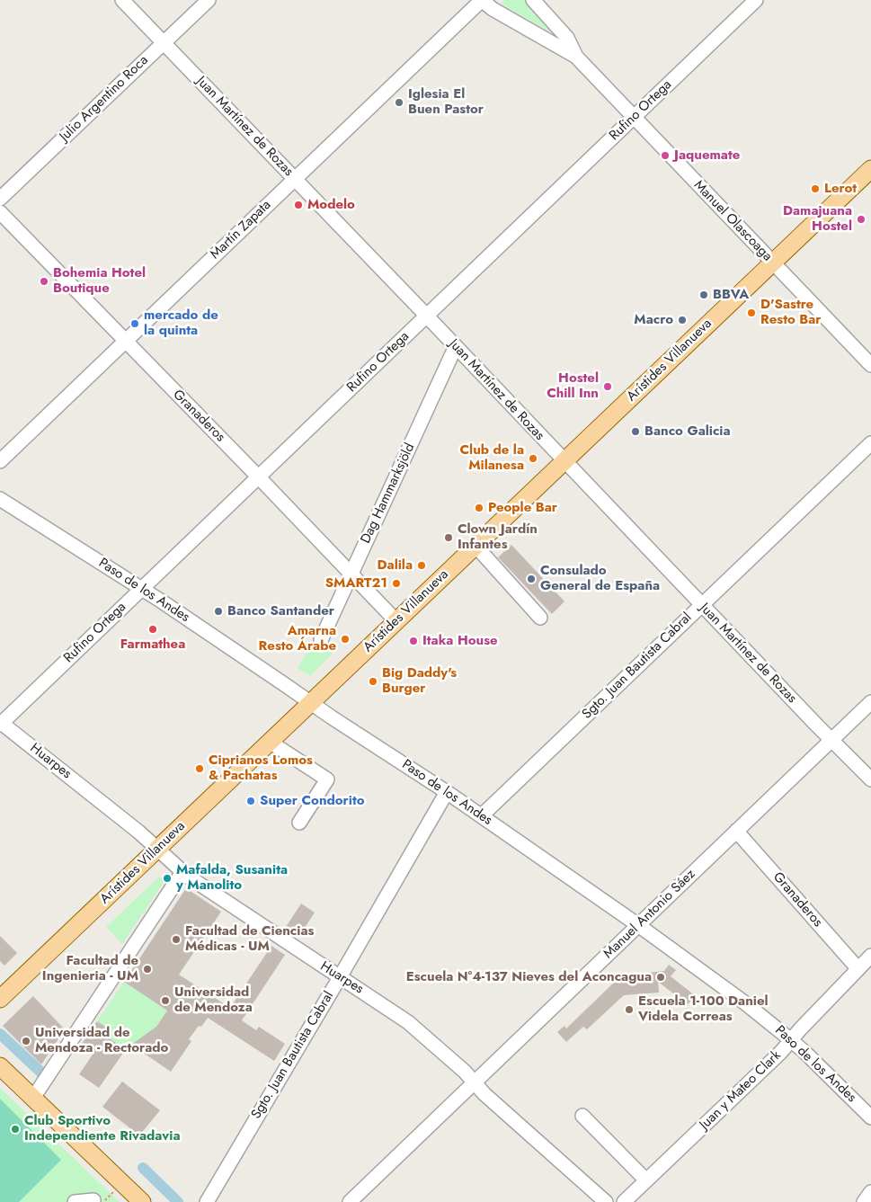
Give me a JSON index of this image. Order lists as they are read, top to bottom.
{
  "streets": {
    "main road": ["Arístides Villanueva"],
    "street": [
      "Julio Argentino Roca",
      "Rufino Ortega",
      "Juan Martínez de Rozas",
      "Manuel Olascoaga",
      "Martín Zapata",
      "Granaderos",
      "Dag Hammarksjöld",
      "Paso de los Andes",
      "Sgto. Juan Bautista Cabral",
      "Huarpes",
      "Manuel Antonio Sáez",
      "Juan y Mateo Clark"
    ]
  },
  "crossings": [
    ["Julio Argentino Roca", "Juan Martínez de Rozas"],
    ["Rufino Ortega", "Juan Martínez de Rozas"],
    ["Rufino Ortega", "Manuel Olascoaga"],
    ["Rufino Ortega", "Granaderos"],
    ["Rufino Ortega", "Paso de los Andes"],
    ["Rufino Ortega", "Huarpes"],
    ["Juan Martínez de Rozas", "Martín Zapata"],
    ["Juan Martínez de Rozas", "Arístides Villanueva"],
    ["Juan Martínez de Rozas", "Dag Hammarksjöld"],
    ["Juan Martínez de Rozas", "Sgto. Juan Bautista Cabral"],
    ["Juan Martínez de Rozas", "Manuel Antonio Sáez"],
    ["Manuel Olascoaga", "Martín Zapata"],
    ["Manuel Olascoaga", "Arístides Villanueva"],
    ["Martín Zapata", "Granaderos"],
    ["Arístides Villanueva", "Granaderos"],
    ["Arístides Villanueva", "Paso de los Andes"],
    ["Arístides Villanueva", "Huarpes"],
    ["Granaderos", "Dag Hammarksjöld"],
    ["Granaderos", "Manuel Antonio Sáez"],
    ["Granaderos", "Juan y Mateo Clark"],
    ["Paso de los Andes", "Sgto. Juan Bautista Cabral"],
    ["Paso de los Andes", "Manuel Antonio Sáez"],
    ["Paso de los Andes", "Juan y Mateo Clark"],
    ["Sgto. Juan Bautista Cabral", "Huarpes"],
    ["Huarpes", "Manuel Antonio Sáez"]
  ],
  "places": [
    "Iglesia El Buen Pastor",
    "Jaquemate",
    "Lerot",
    "Modelo",
    "Damajuana Hostel",
    "Bohemia Hotel Boutique",
    "BBVA",
    "D'Sastre Resto Bar",
    "Macro",
    "mercado de la quinta",
    "Hostel Chill Inn",
    "Banco Galicia",
    "Club de la Milanesa",
    "People Bar",
    "Clown Jardín Infantes",
    "Dalila",
    "Consulado General de España",
    "SMART21",
    "Banco Santander",
    "Farmathea",
    "Amarna Resto Árabe",
    "Itaka House",
    "Big Daddy's Burger",
    "Ciprianos Lomos & Pachatas",
    "Super Condorito",
    "Mafalda, Susanita y Manolito",
    "Facultad de Ciencias Médicas - UM",
    "Facultad de Ingenieria - UM",
    "Escuela N°4-137 Nieves del Aconcagua",
    "Universidad de Mendoza",
    "Escuela 1-100 Daniel Videla Correas",
    "Universidad de Mendoza - Rectorado",
    "Club Sportivo Independiente Rivadavia"
  ]
}
